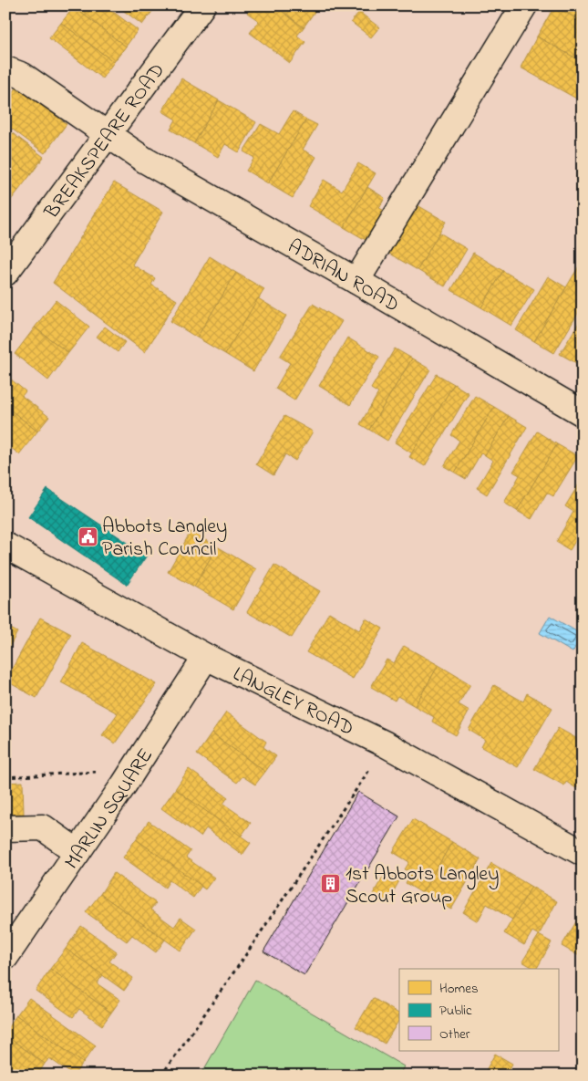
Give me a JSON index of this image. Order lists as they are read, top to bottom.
{
  "streets": {
    "street": [
      "BREAKSPEARE ROAD",
      "ADRIAN ROAD",
      "LANGLEY ROAD",
      "MARLIN SQUARE"
    ]
  },
  "crossings": [
    ["BREAKSPEARE ROAD", "ADRIAN ROAD"],
    ["LANGLEY ROAD", "MARLIN SQUARE"]
  ],
  "places": {
    "public building": ["Abbots Langley Parish Council"],
    "building": ["1st Abbots Langley Scout Group"]
  },
  "legend": ["Homes", "Public", "Other"]
}
